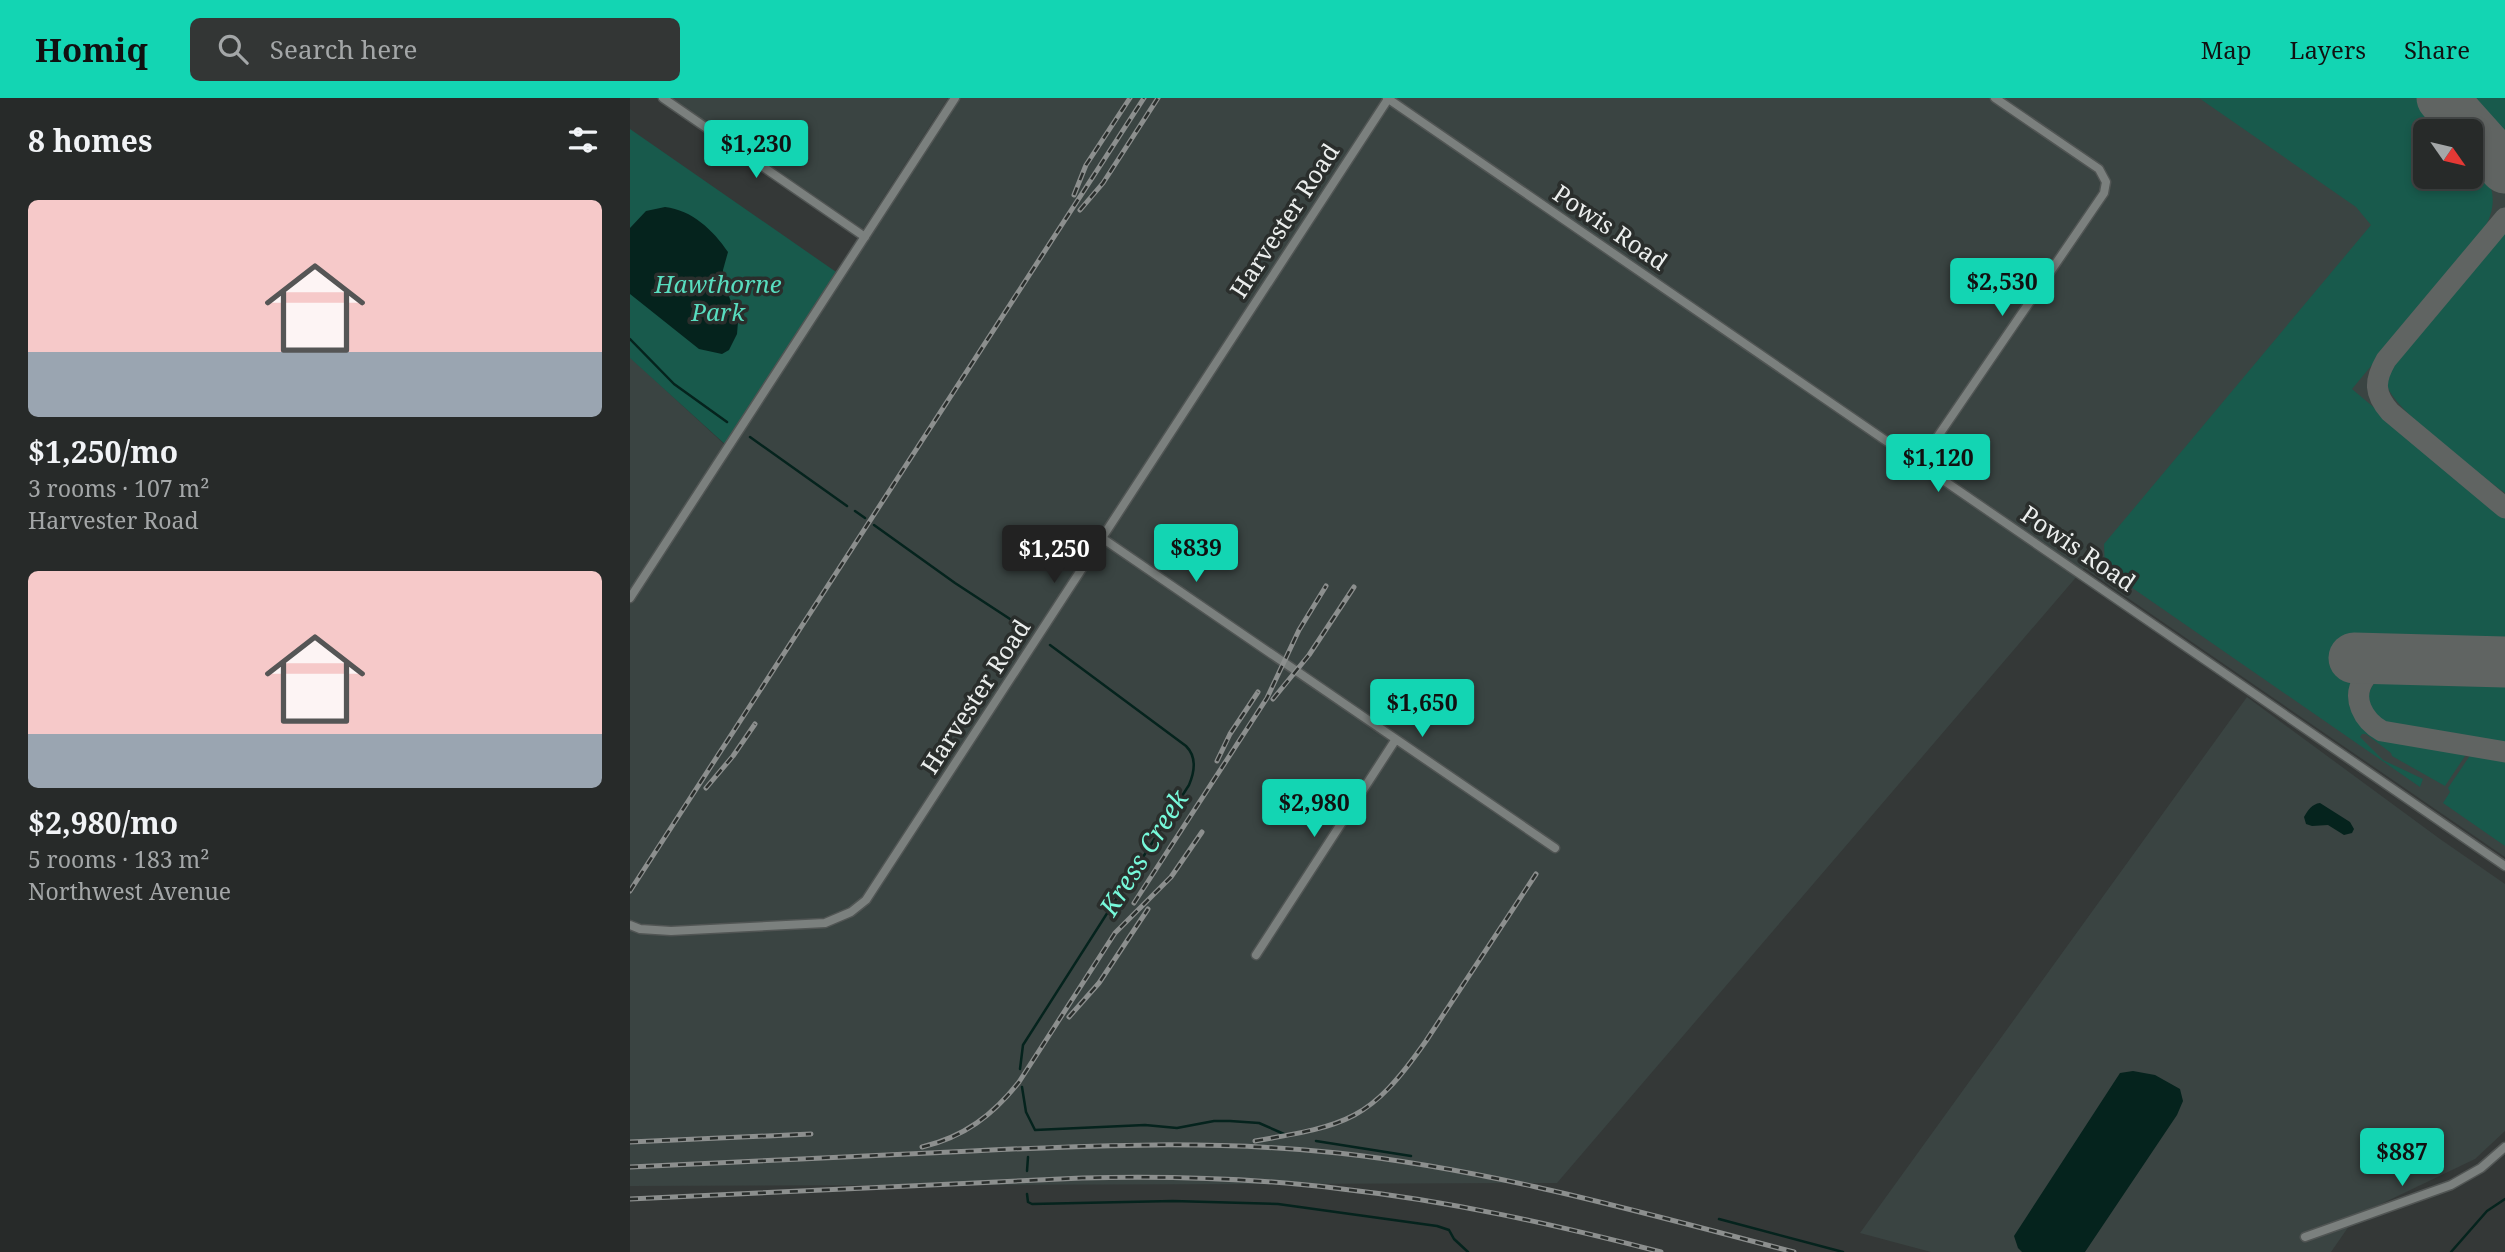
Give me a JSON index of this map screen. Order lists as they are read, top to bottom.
{
  "streets": {
    "street": ["Harvester Road", "Powis Road"]
  },
  "crossings": [
    ["Harvester Road", "Powis Road"]
  ],
  "water": ["Kress Creek"],
  "parks": ["Hawthorne Park"],
  "north": "bottom right",
  "page": {
    "header": "Homiq",
    "search": "Search here",
    "nav": ["Map", "Layers", "Share"],
    "heading": "8 homes",
    "price": [
      "$1,230",
      "$2,530",
      "$1,120",
      "$839",
      "$1,250",
      "$1,650",
      "$2,980",
      "$887"
    ],
    "list": [
      {
        "name": "$1,250/mo",
        "note": "3 rooms · 107 m² · Harvester Road"
      },
      {
        "name": "$2,980/mo",
        "note": "5 rooms · 183 m² · Northwest Avenue"
      }
    ]
  }
}
